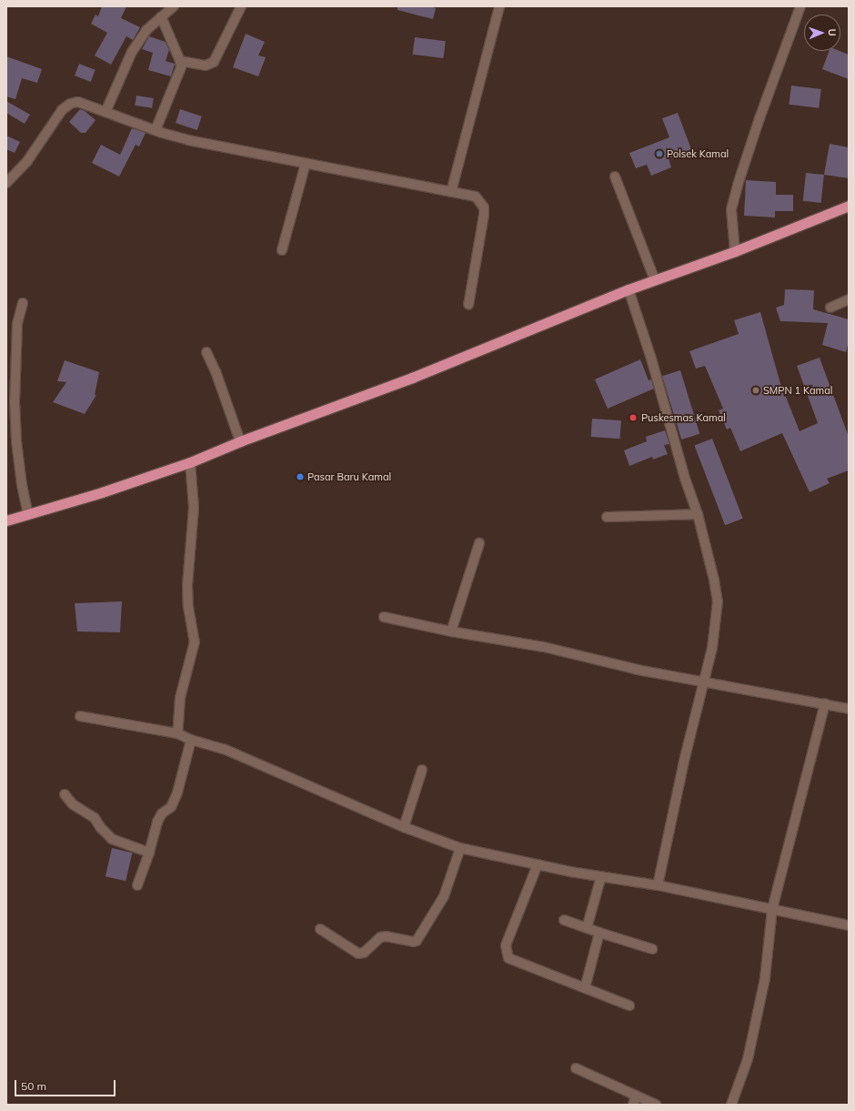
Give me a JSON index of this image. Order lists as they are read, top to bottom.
{
  "places": [
    "Polsek Kamal",
    "SMPN 1 Kamal",
    "Puskesmas Kamal",
    "Pasar Baru Kamal"
  ],
  "scale_bar": "50 m",
  "north": "right"
}
